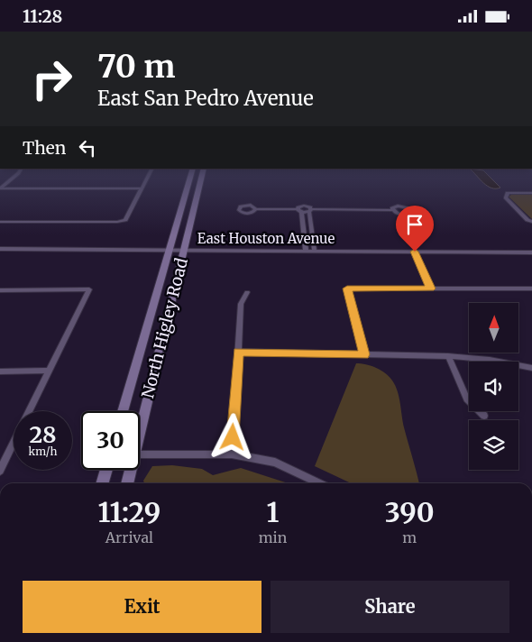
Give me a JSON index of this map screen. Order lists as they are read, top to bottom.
{
  "streets": {
    "main road": ["North Higley Road"],
    "street": ["East Houston Avenue"]
  },
  "crossings": [
    ["East Houston Avenue", "North Higley Road"]
  ],
  "north": "top",
  "page": {
    "status": "11:28",
    "turn": ["70 m", "East San Pedro Avenue"],
    "then": "Then",
    "speed": "28 km/h",
    "limit": "30",
    "eta": [
      "11:29",
      "Arrival",
      "1",
      "min",
      "390",
      "m"
    ],
    "buttons": ["Exit", "Share"]
  }
}
